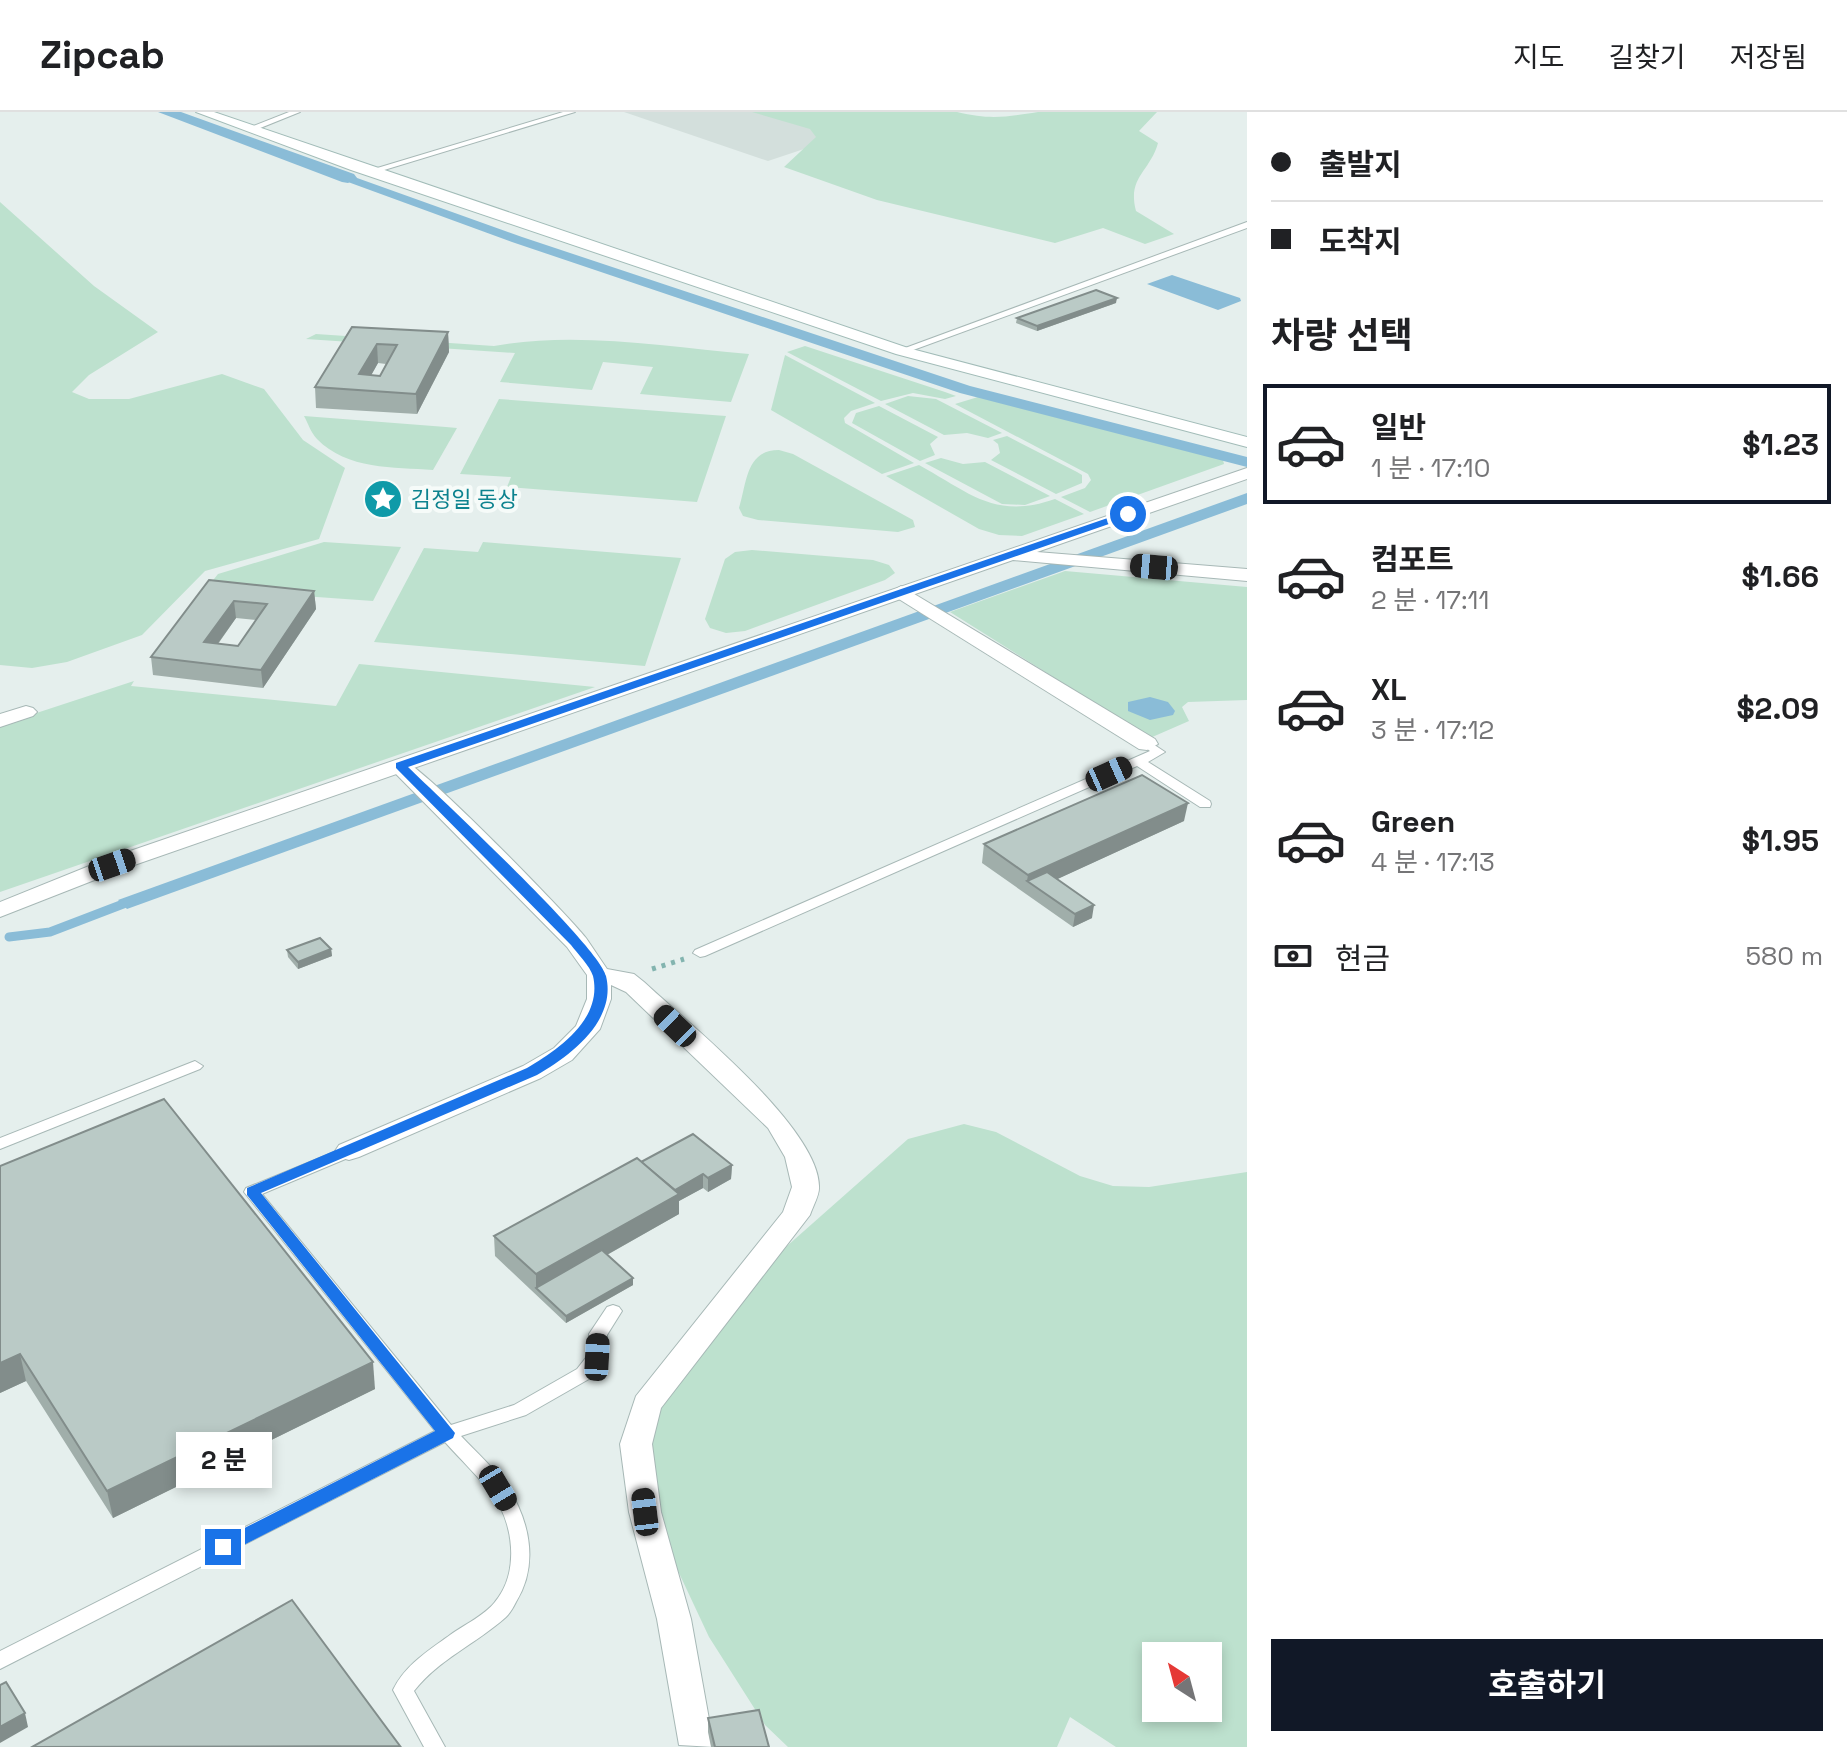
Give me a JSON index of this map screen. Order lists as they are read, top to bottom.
{
  "places": {
    "place": ["김정일 동상"]
  },
  "north": "top left",
  "page": {
    "header": "Zipcab",
    "nav": ["지도", "길찾기", "저장됨"],
    "banner": ["출발지", "도착지"],
    "heading": "차량 선택",
    "list": [
      {
        "name": "일반",
        "note": "1 분 · 17:10",
        "value": "$1.23"
      },
      {
        "name": "컴포트",
        "note": "2 분 · 17:11",
        "value": "$1.66"
      },
      {
        "name": "XL",
        "note": "3 분 · 17:12",
        "value": "$2.09"
      },
      {
        "name": "Green",
        "note": "4 분 · 17:13",
        "value": "$1.95"
      }
    ],
    "pay": ["현금", "580 m"],
    "bubble": "2 분",
    "buttons": "호출하기"
  }
}
